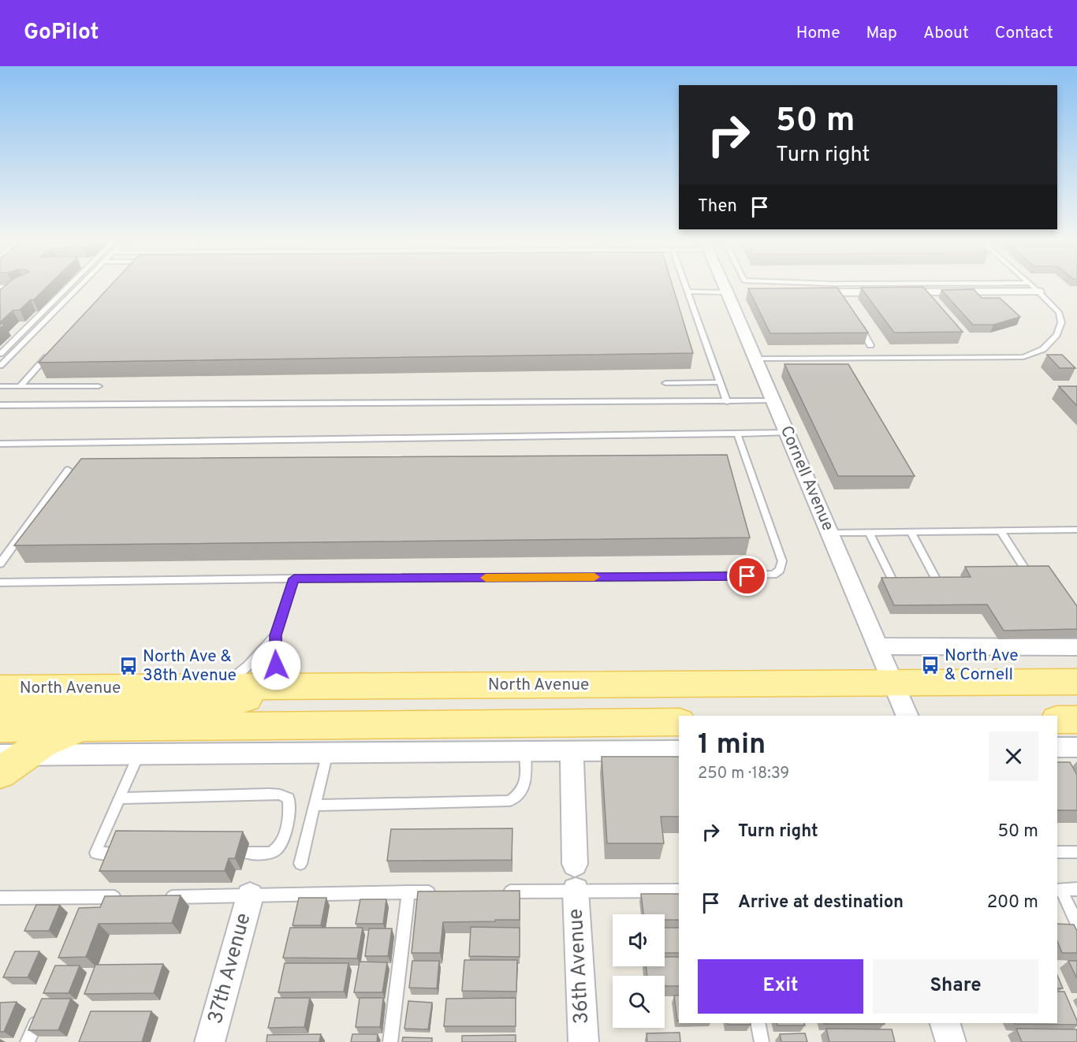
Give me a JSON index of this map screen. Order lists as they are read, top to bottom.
{
  "streets": {
    "main road": ["North Avenue"],
    "street": ["Cornell Avenue", "36th Avenue", "37th Avenue"]
  },
  "crossings": [
    ["Cornell Avenue", "North Avenue"]
  ],
  "places": {
    "bus stop": ["North Ave & Cornell", "North Ave & 38th Avenue"]
  },
  "page": {
    "header": "GoPilot",
    "nav": [
      "Home",
      "Map",
      "About",
      "Contact"
    ],
    "turn": ["50 m", "Turn right"],
    "then": "Then",
    "heading": ["1 min", "250 m · 18:39"],
    "list": [
      {
        "name": "Turn right",
        "value": "50 m"
      },
      {
        "name": "Arrive at destination",
        "value": "200 m"
      }
    ],
    "buttons": ["Exit", "Share"]
  }
}
